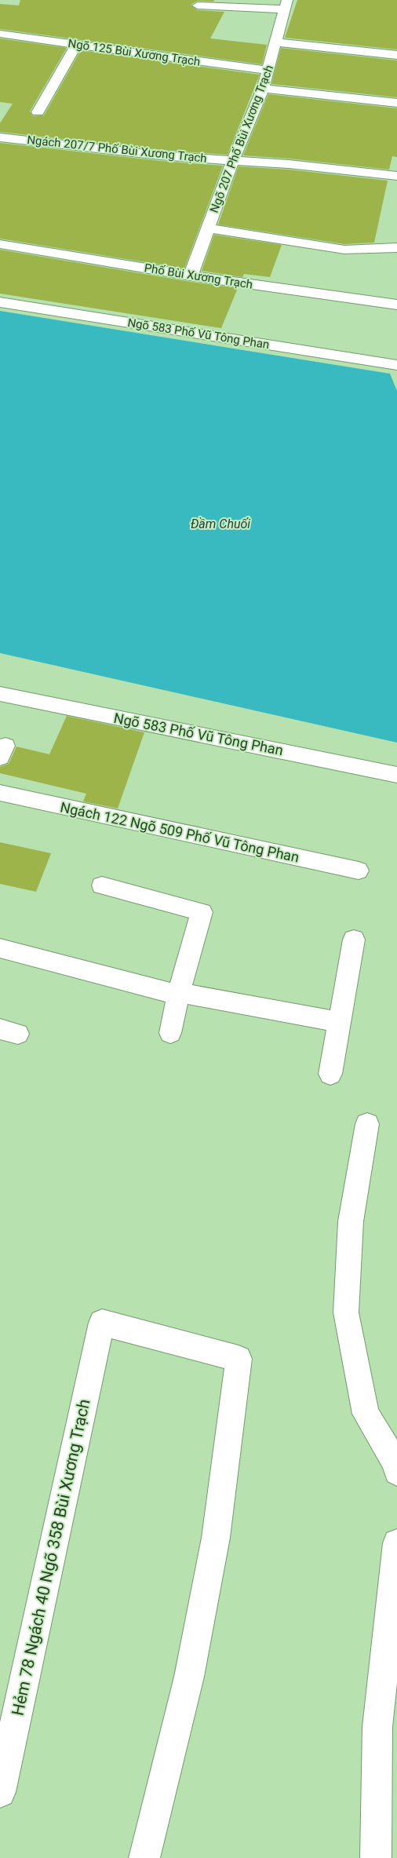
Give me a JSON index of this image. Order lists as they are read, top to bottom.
{
  "streets": {
    "street": [
      "Ngõ 125 Bùi Xương Trạch",
      "Ngõ 207 Phố Bùi Xương Trạch",
      "Ngách 207/7 Phố Bùi Xương Trạch",
      "Phố Bùi Xương Trạch",
      "Ngõ 583 Phố Vũ Tông Phan",
      "Ngách 122 Ngõ 509 Phố Vũ Tông Phan",
      "Hẻm 78 Ngách 40 Ngõ 358 Bùi Xương Trạch"
    ]
  },
  "crossings": [
    ["Ngõ 125 Bùi Xương Trạch", "Ngõ 207 Phố Bùi Xương Trạch"],
    ["Ngõ 207 Phố Bùi Xương Trạch", "Ngách 207/7 Phố Bùi Xương Trạch"],
    ["Ngõ 207 Phố Bùi Xương Trạch", "Phố Bùi Xương Trạch"]
  ],
  "water": ["Đầm Chuối"]
}
